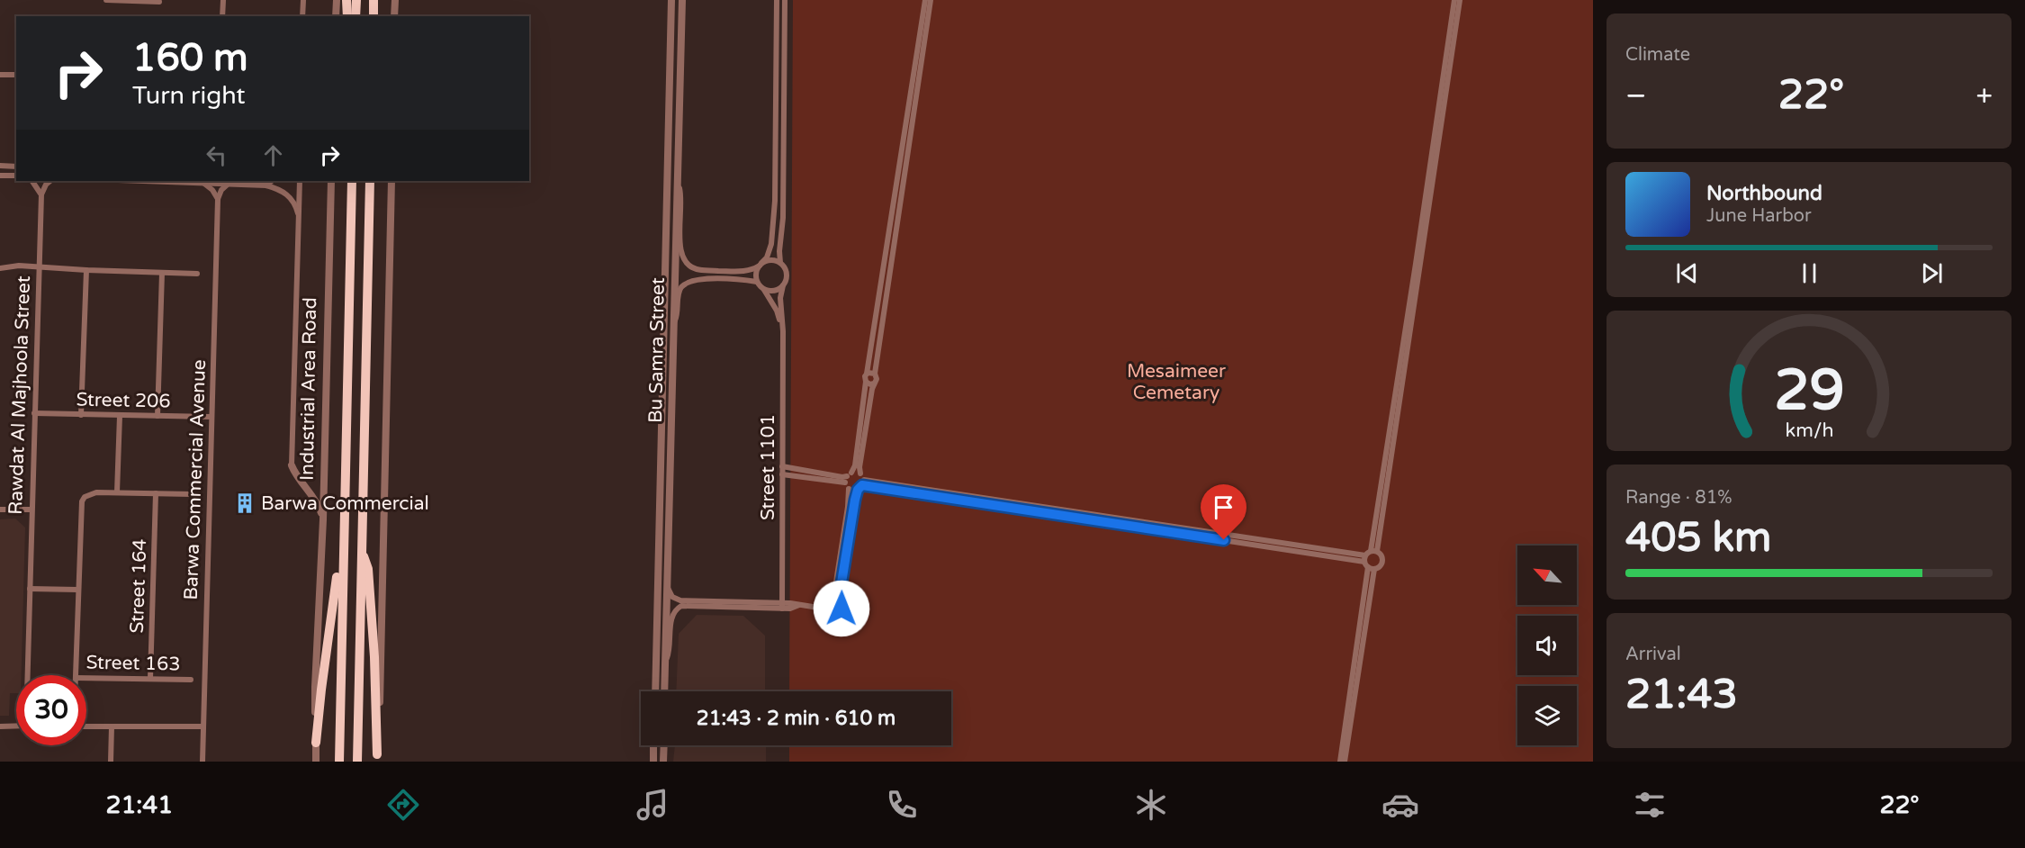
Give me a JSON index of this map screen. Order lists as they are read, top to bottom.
{
  "streets": {
    "highway": ["Industrial Area Road"],
    "street": [
      "Bu Samra Street",
      "Rawdat Al Majhoola Street",
      "Street 206",
      "Street 1101",
      "Barwa Commercial Avenue",
      "Street 164",
      "Street 163"
    ]
  },
  "crossings": [
    ["Rawdat Al Majhoola Street", "Street 206"],
    ["Street 206", "Barwa Commercial Avenue"],
    ["Street 164", "Street 163"]
  ],
  "parks": ["Mesaimeer Cemetary"],
  "places": {
    "building": ["Barwa Commercial"]
  },
  "north": "top left",
  "page": {
    "tile": [
      "Climate",
      ["Range · 81%", "405 km"],
      ["Arrival", "21:43"]
    ],
    "turn": ["160 m", "Turn right"],
    "heat": ["−", "22°", "+"],
    "song": ["Northbound", "June Harbor"],
    "limit": "30",
    "trip": "21:43 · 2 min · 610 m",
    "tabs": ["21:41", "22°"],
    "gauge": ["29", "km/h"]
  }
}
